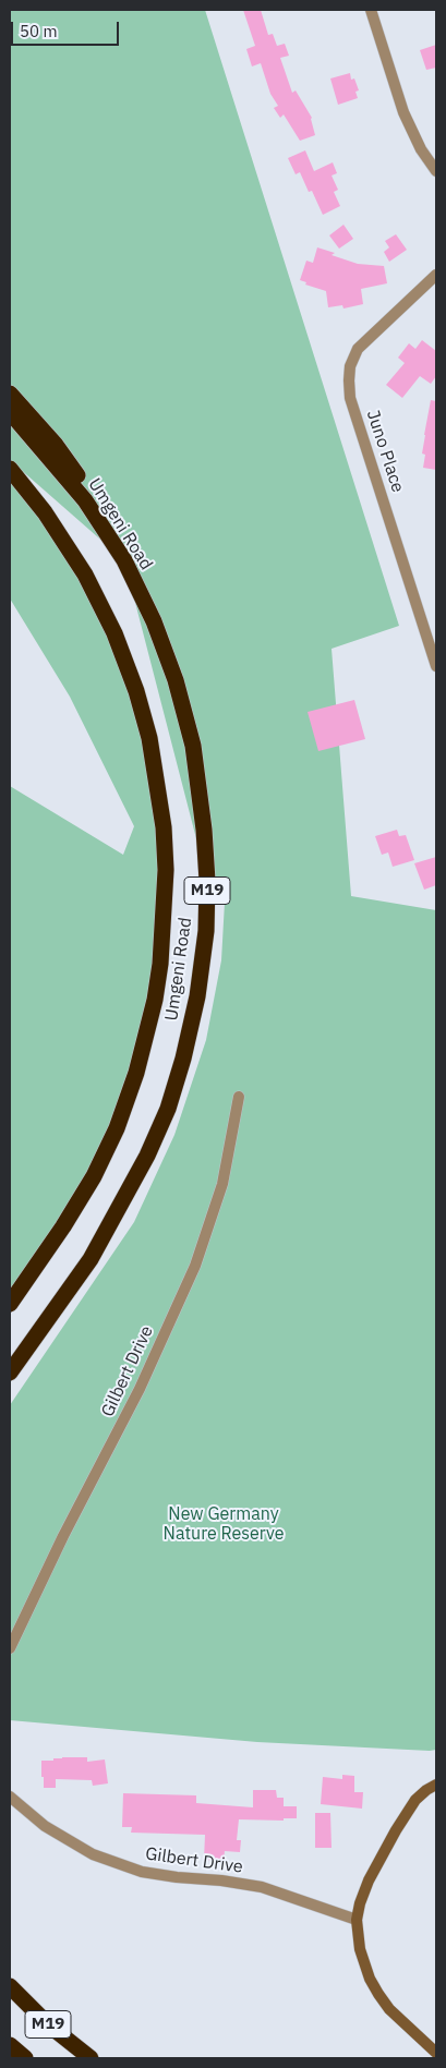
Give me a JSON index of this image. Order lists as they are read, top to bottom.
{
  "streets": {
    "highway": ["Umgeni Road", "M19"],
    "street": ["Juno Place", "Gilbert Drive"]
  },
  "parks": ["New Germany Nature Reserve"],
  "scale_bar": "50 m"
}
